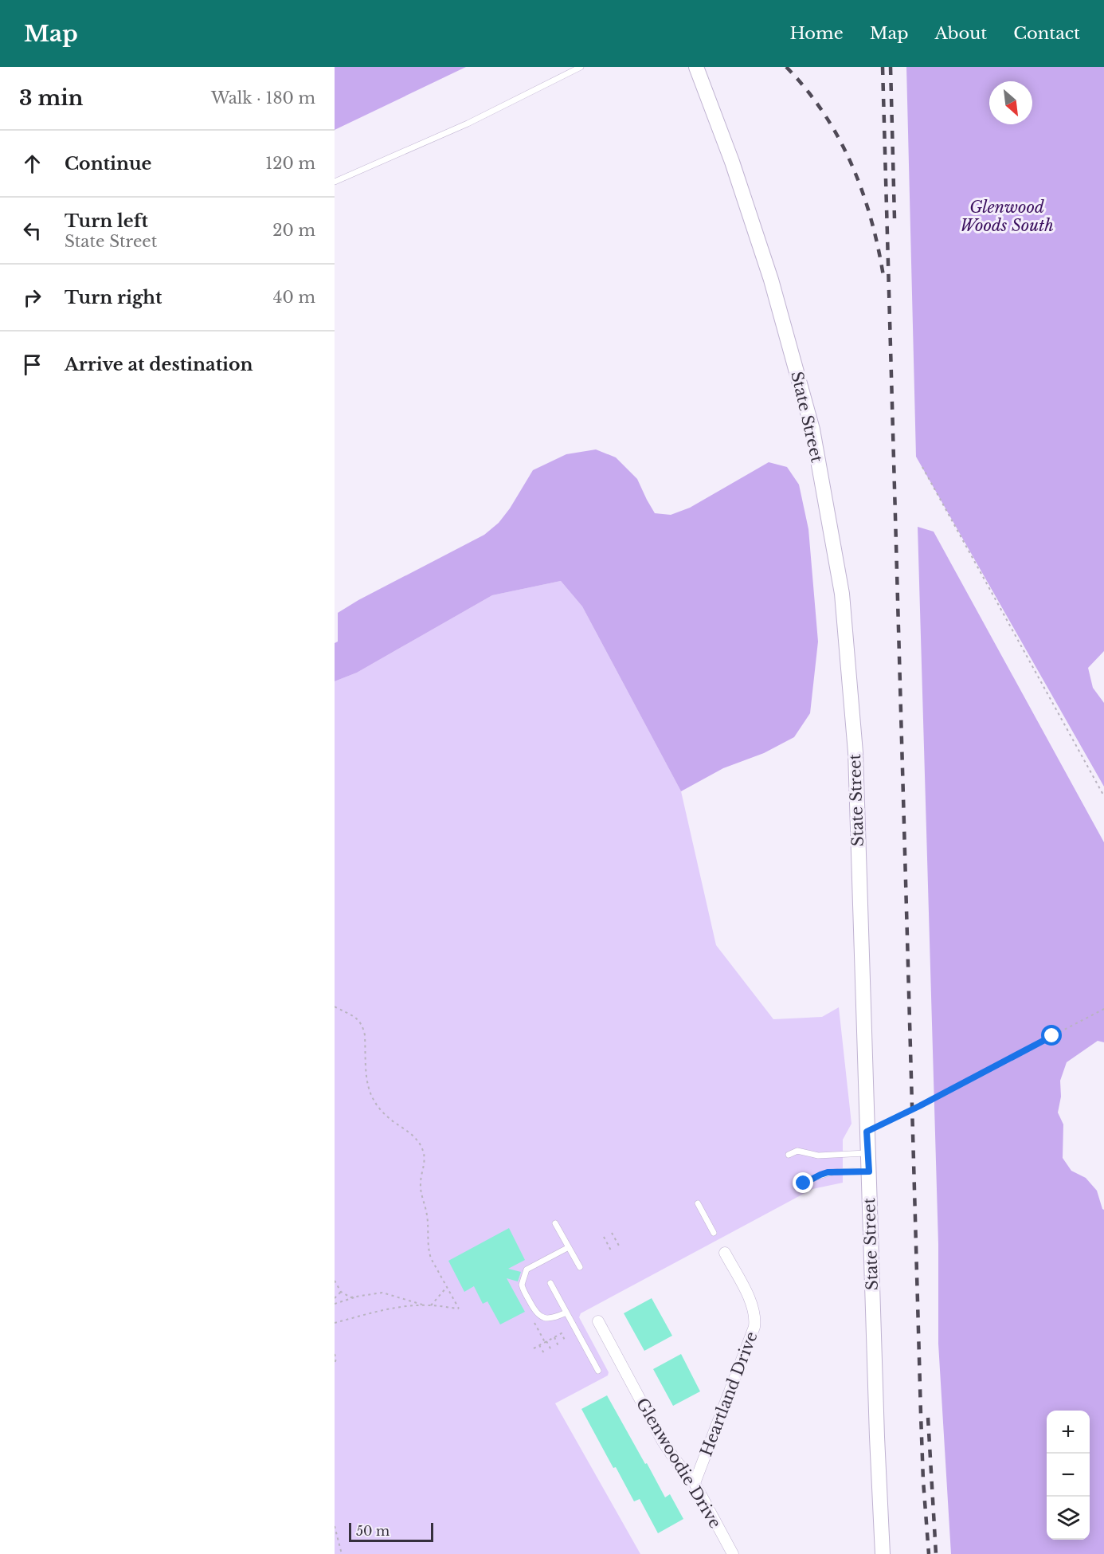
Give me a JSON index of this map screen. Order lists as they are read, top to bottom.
{
  "streets": {
    "street": ["State Street", "Heartland Drive", "Glenwoodie Drive"]
  },
  "crossings": [
    ["Heartland Drive", "Glenwoodie Drive"]
  ],
  "parks": ["Glenwood Woods South"],
  "scale_bar": "50 m",
  "north": "bottom right",
  "page": {
    "header": "Map",
    "nav": [
      "Home",
      "Map",
      "About",
      "Contact"
    ],
    "heading": ["3 min", "Walk · 180 m"],
    "list": [
      ["Continue", "120 m"],
      ["Turn left", "State Street", "20 m"],
      ["Turn right", "40 m"],
      "Arrive at destination"
    ],
    "map_buttons": ["+", "−"],
    "scale": "50 m"
  }
}
